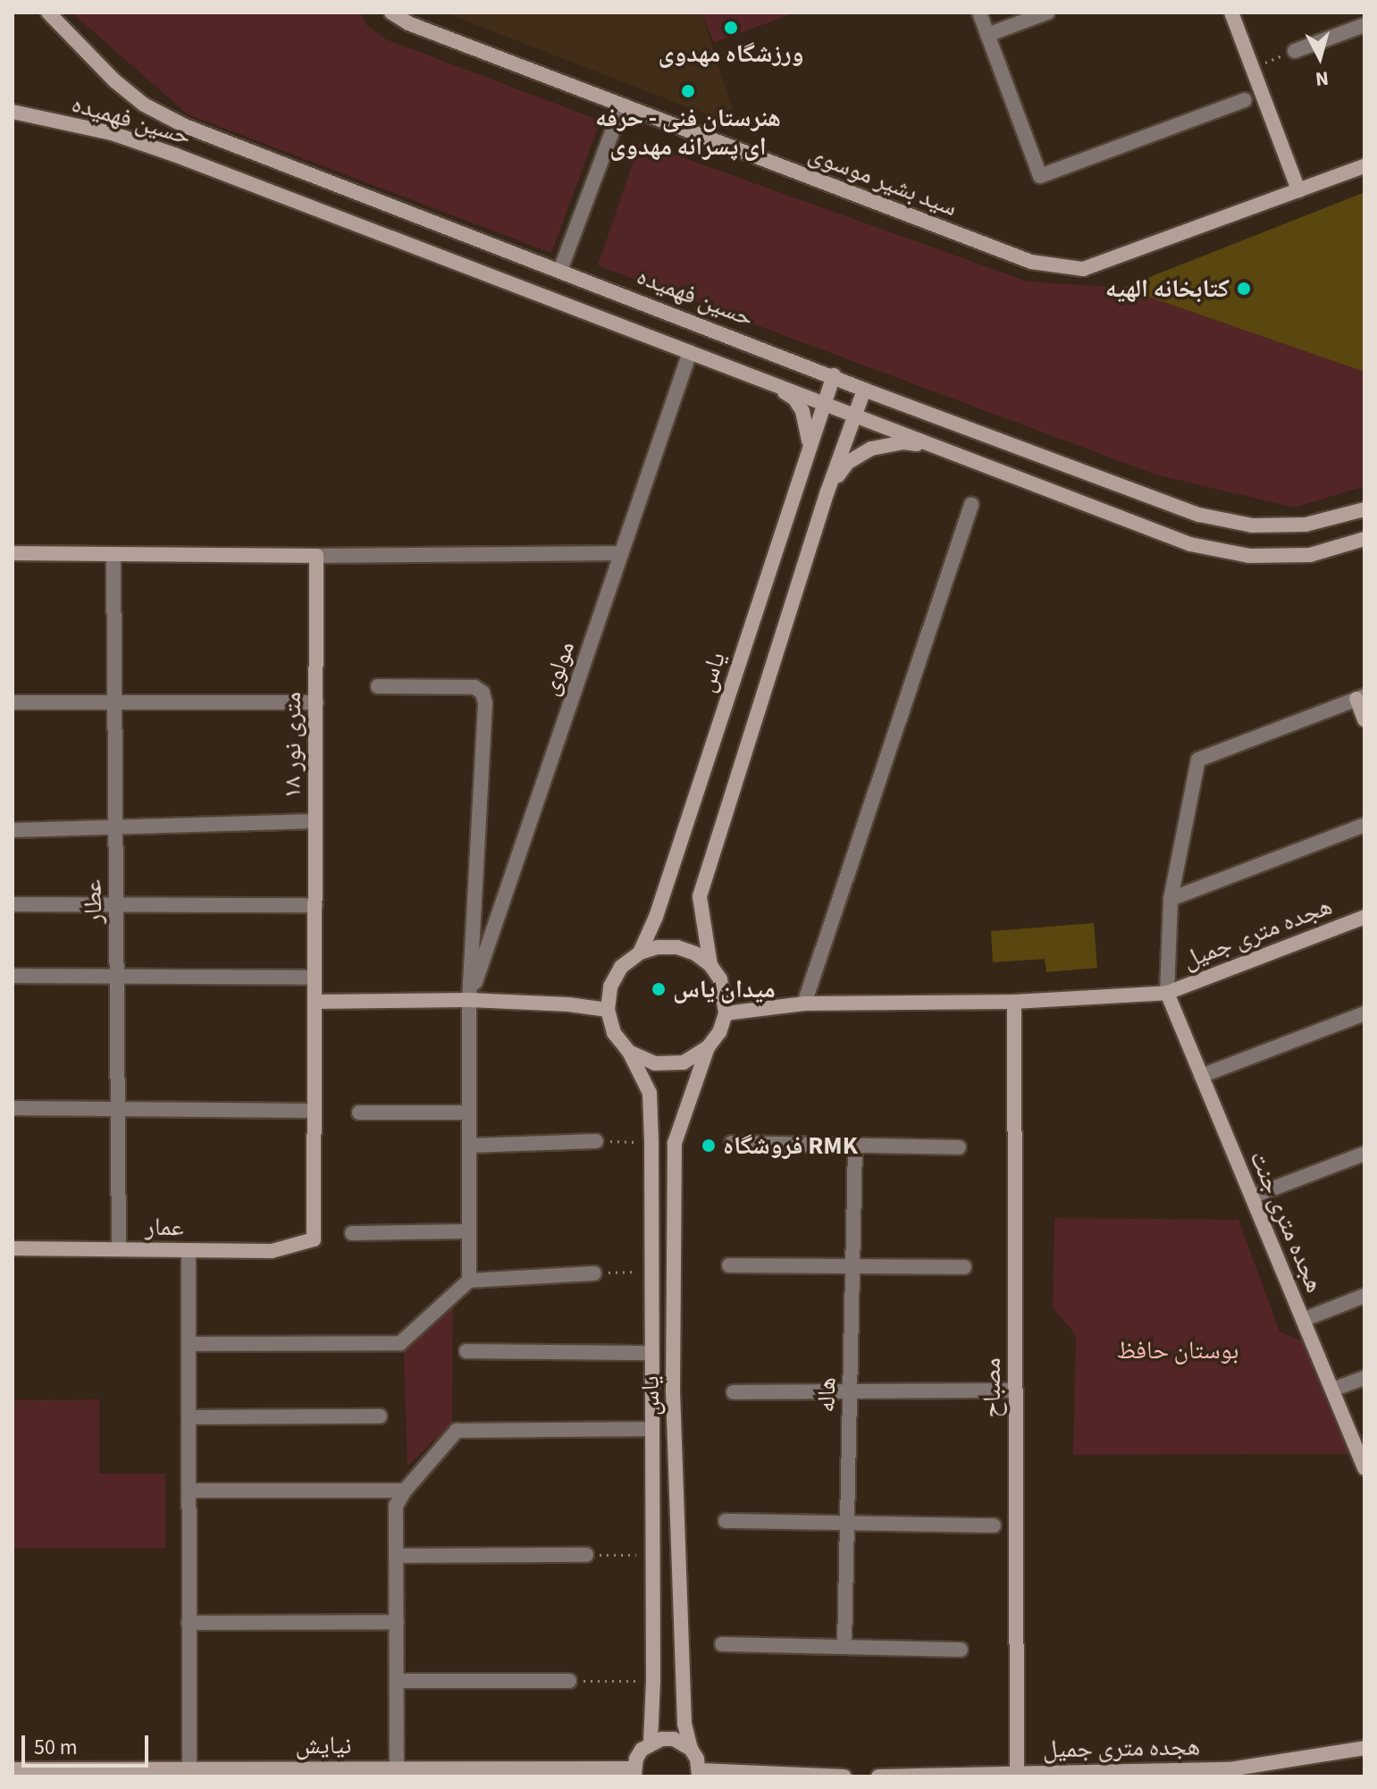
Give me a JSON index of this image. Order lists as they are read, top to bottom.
{
  "streets": {
    "street": [
      "حسین فهمیده",
      "سید بشیر موسوی",
      "مولوی",
      "یاس",
      "۱۸ متری نور",
      "عطار",
      "هجده متری جمیل",
      "هجده متری جنت",
      "عمار",
      "مصباح",
      "هاله",
      "نیایش"
    ]
  },
  "crossings": [
    ["حسین فهمیده", "مولوی"],
    ["حسین فهمیده", "یاس"],
    ["۱۸ متری نور", "عمار"],
    ["عطار", "عمار"],
    ["هجده متری جمیل", "هجده متری جنت"],
    ["هجده متری جمیل", "مصباح"]
  ],
  "parks": ["بوستان حافظ"],
  "places": [
    "ورزشگاه مهدوی",
    "هنرستان فنی - حرفه ای پسرانه مهدوی",
    "کتابخانه الهیه",
    "میدان یاس",
    "فروشگاه RMK"
  ],
  "scale_bar": "50 m",
  "north": "bottom"
}
